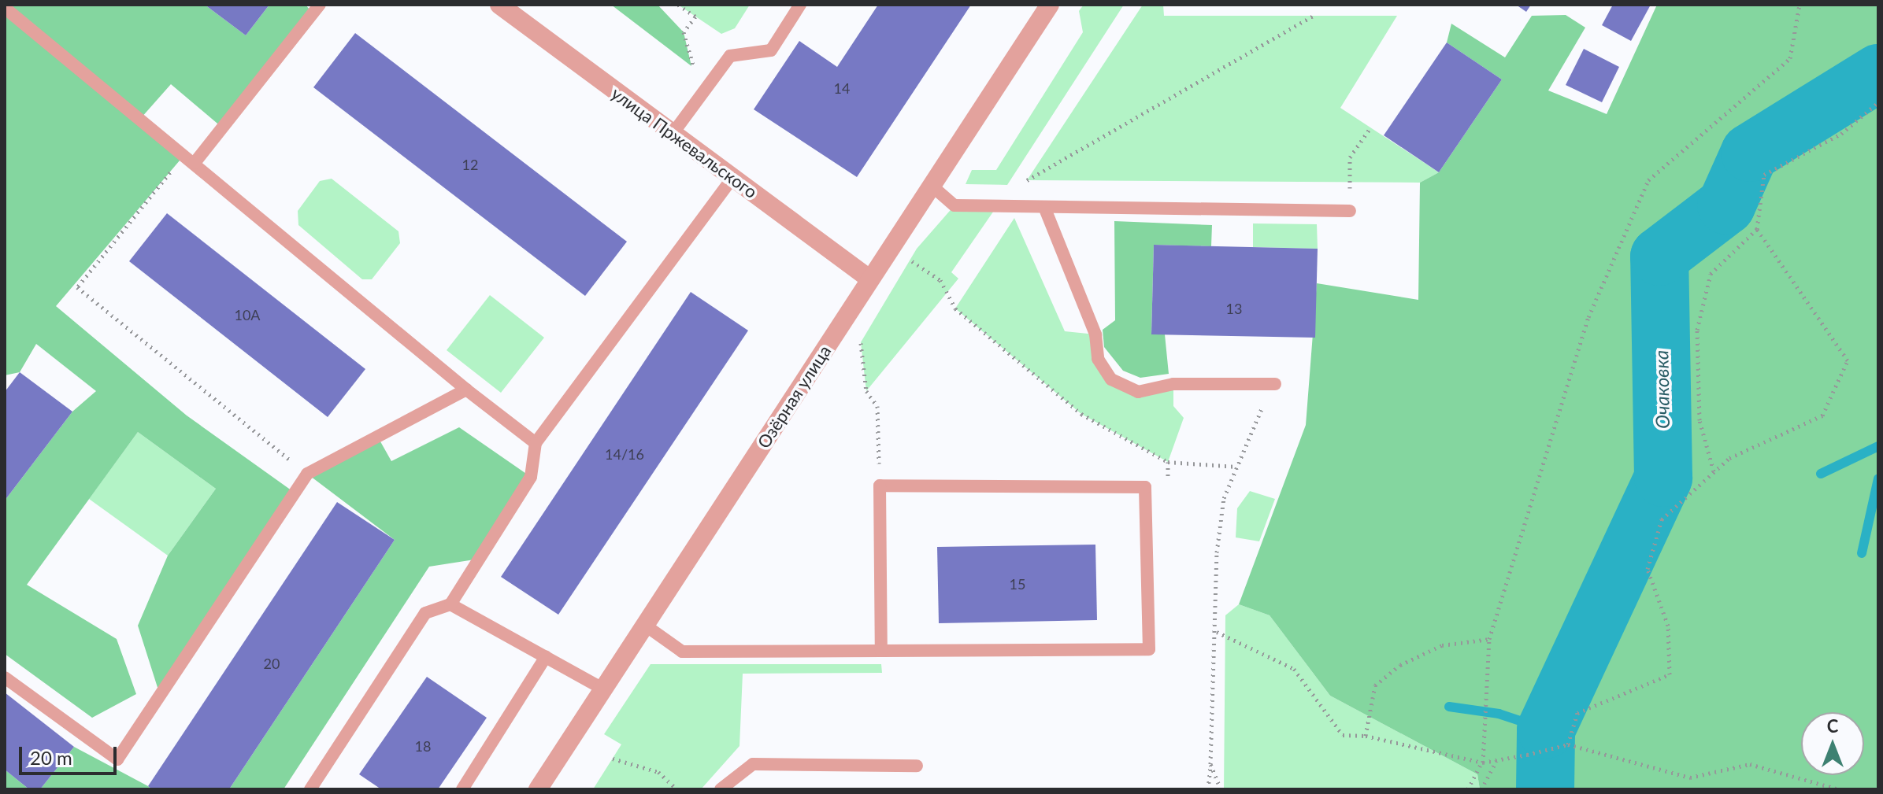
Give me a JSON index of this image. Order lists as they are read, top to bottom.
{
  "streets": {
    "street": ["улица Пржевальского", "Озёрная улица"]
  },
  "crossings": [
    ["улица Пржевальского", "Озёрная улица"]
  ],
  "water": ["Очаковка"],
  "house_numbers": [
    "14",
    "12",
    "13",
    "10А",
    "14/16",
    "15",
    "20",
    "18"
  ],
  "scale_bar": "20 m",
  "north": "top"
}
